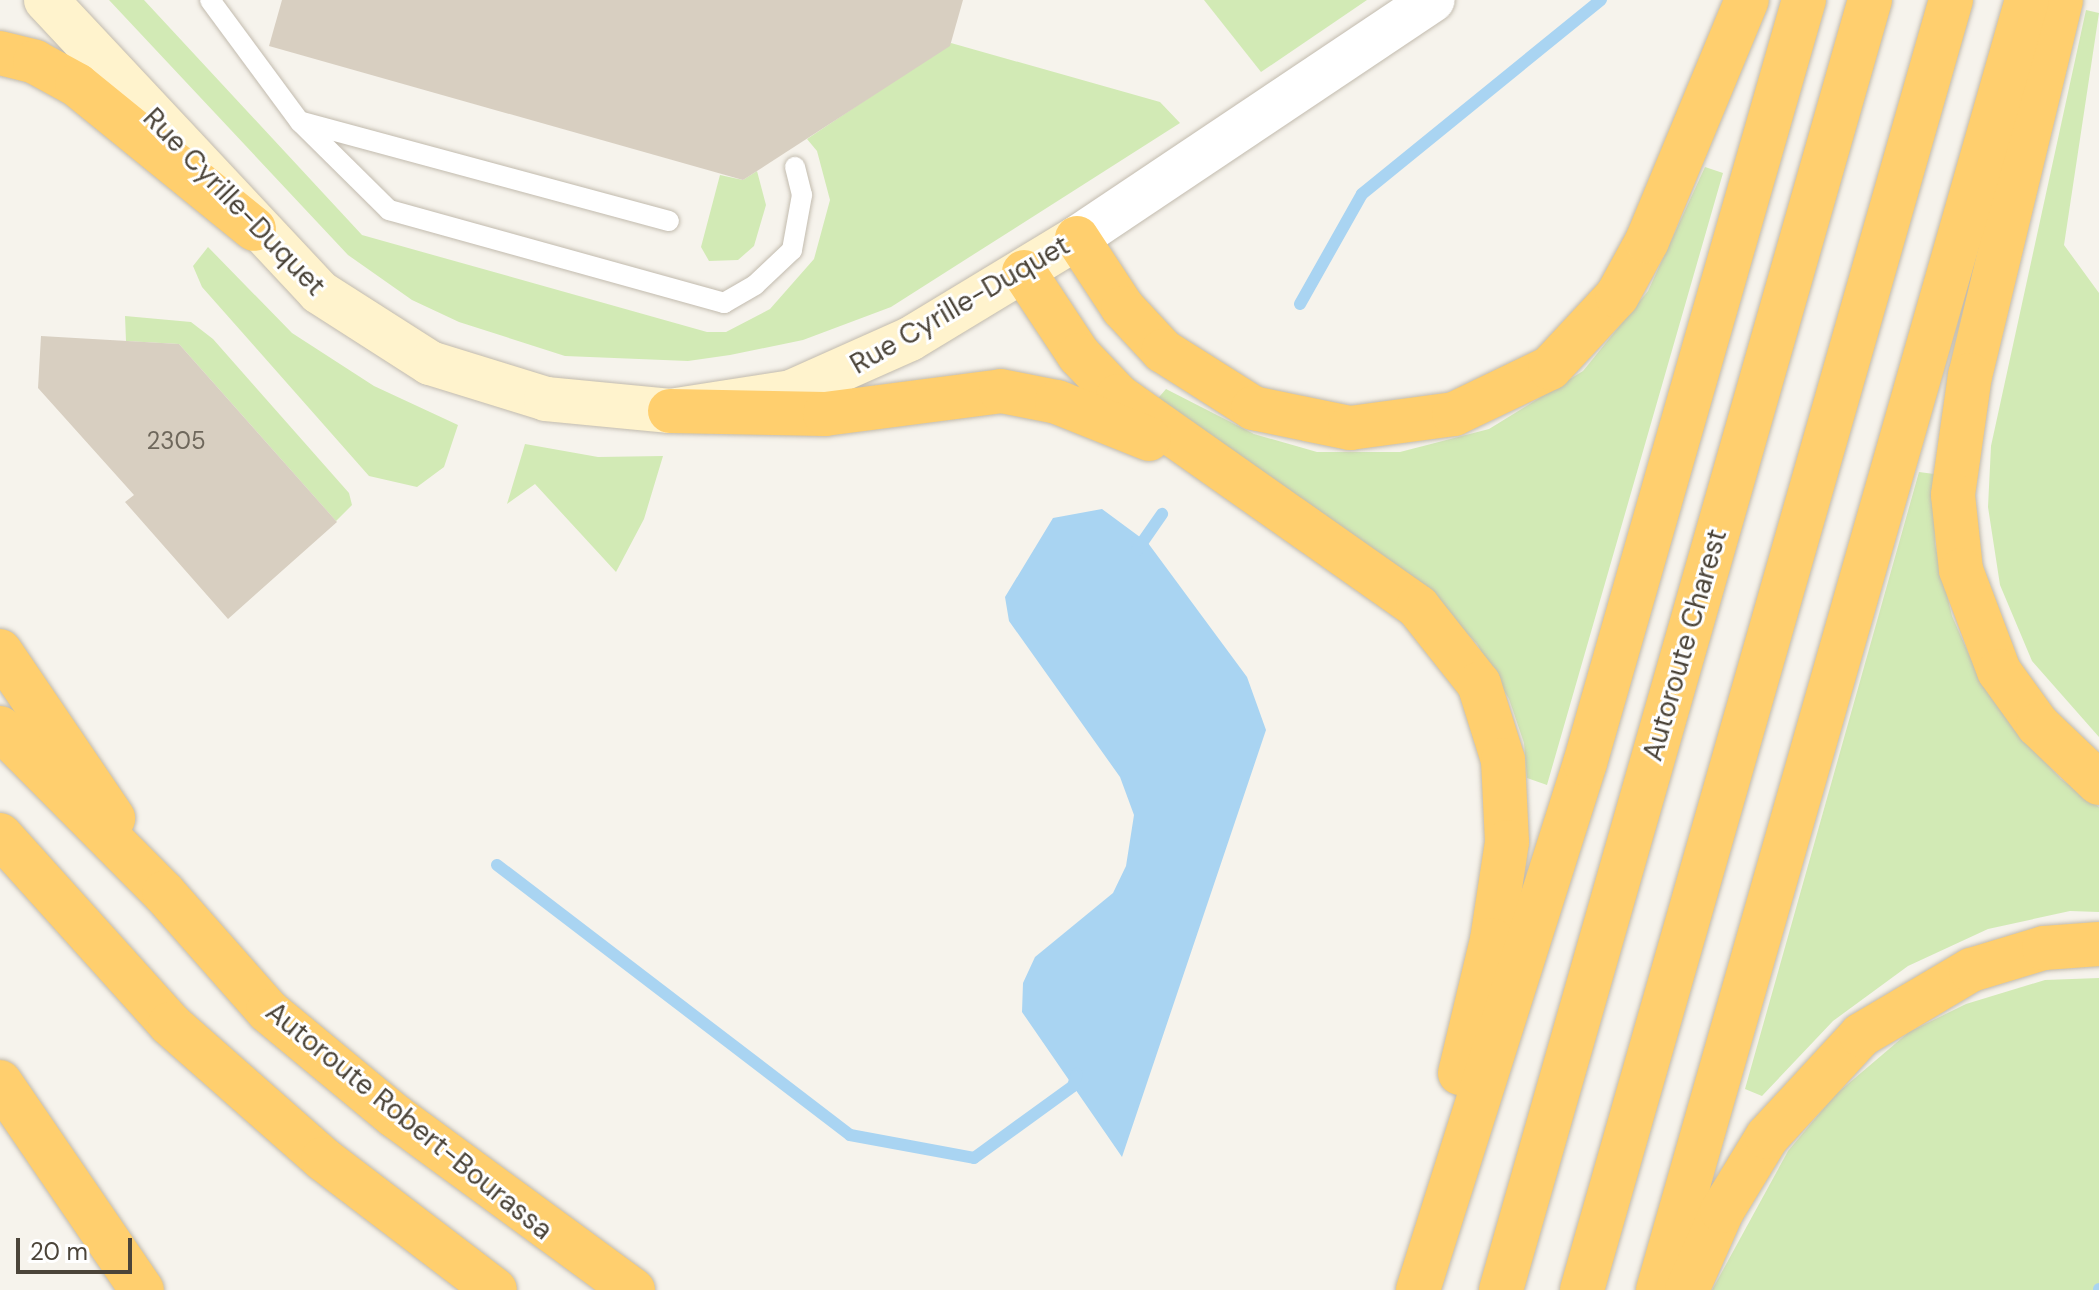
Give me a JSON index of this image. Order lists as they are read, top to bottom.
{
  "streets": {
    "highway": ["Autoroute Charest", "Autoroute Robert-Bourassa"],
    "main road": ["Rue Cyrille-Duquet"]
  },
  "house_numbers": ["2305"],
  "scale_bar": "20 m"
}
